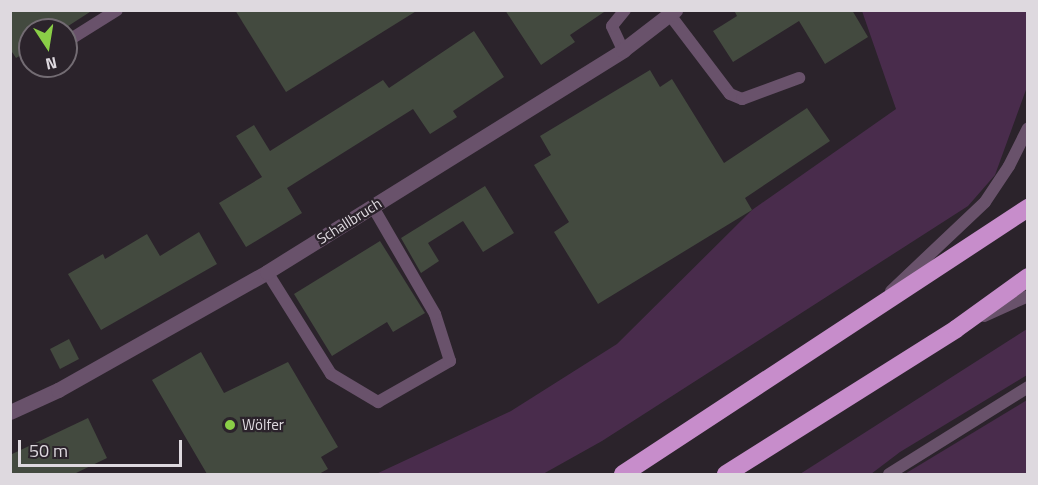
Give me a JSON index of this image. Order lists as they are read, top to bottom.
{
  "streets": {
    "street": ["Schallbruch"]
  },
  "places": ["Wölfer"],
  "scale_bar": "50 m",
  "north": "bottom"
}
